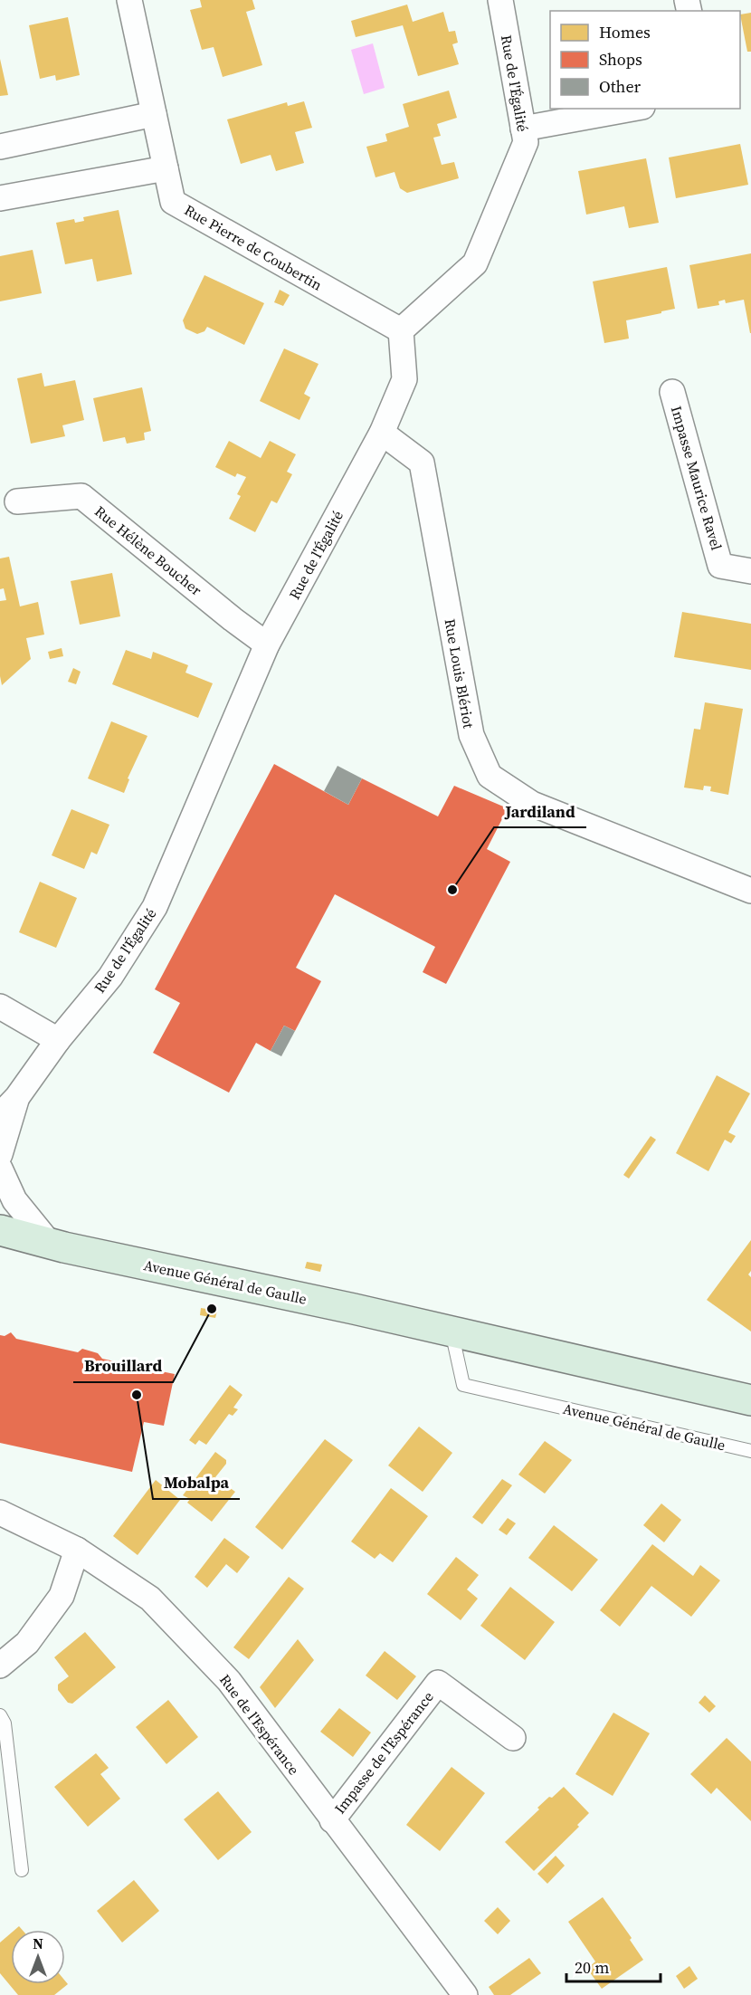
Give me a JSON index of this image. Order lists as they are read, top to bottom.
{
  "streets": {
    "main road": ["Avenue Général de Gaulle"],
    "street": [
      "Rue de l'Égalité",
      "Rue Pierre de Coubertin",
      "Impasse Maurice Ravel",
      "Rue Hélène Boucher",
      "Rue Louis Blériot",
      "Rue de l'Espérance",
      "Impasse de l'Espérance"
    ]
  },
  "crossings": [
    ["Rue de l'Égalité", "Rue Pierre de Coubertin"],
    ["Rue de l'Égalité", "Rue Hélène Boucher"],
    ["Rue de l'Égalité", "Rue Louis Blériot"],
    ["Rue de l'Espérance", "Impasse de l'Espérance"]
  ],
  "places": ["Jardiland", "Brouillard", "Mobalpa"],
  "legend": ["Homes", "Shops", "Other"],
  "scale_bar": "20 m",
  "north": "top"
}
